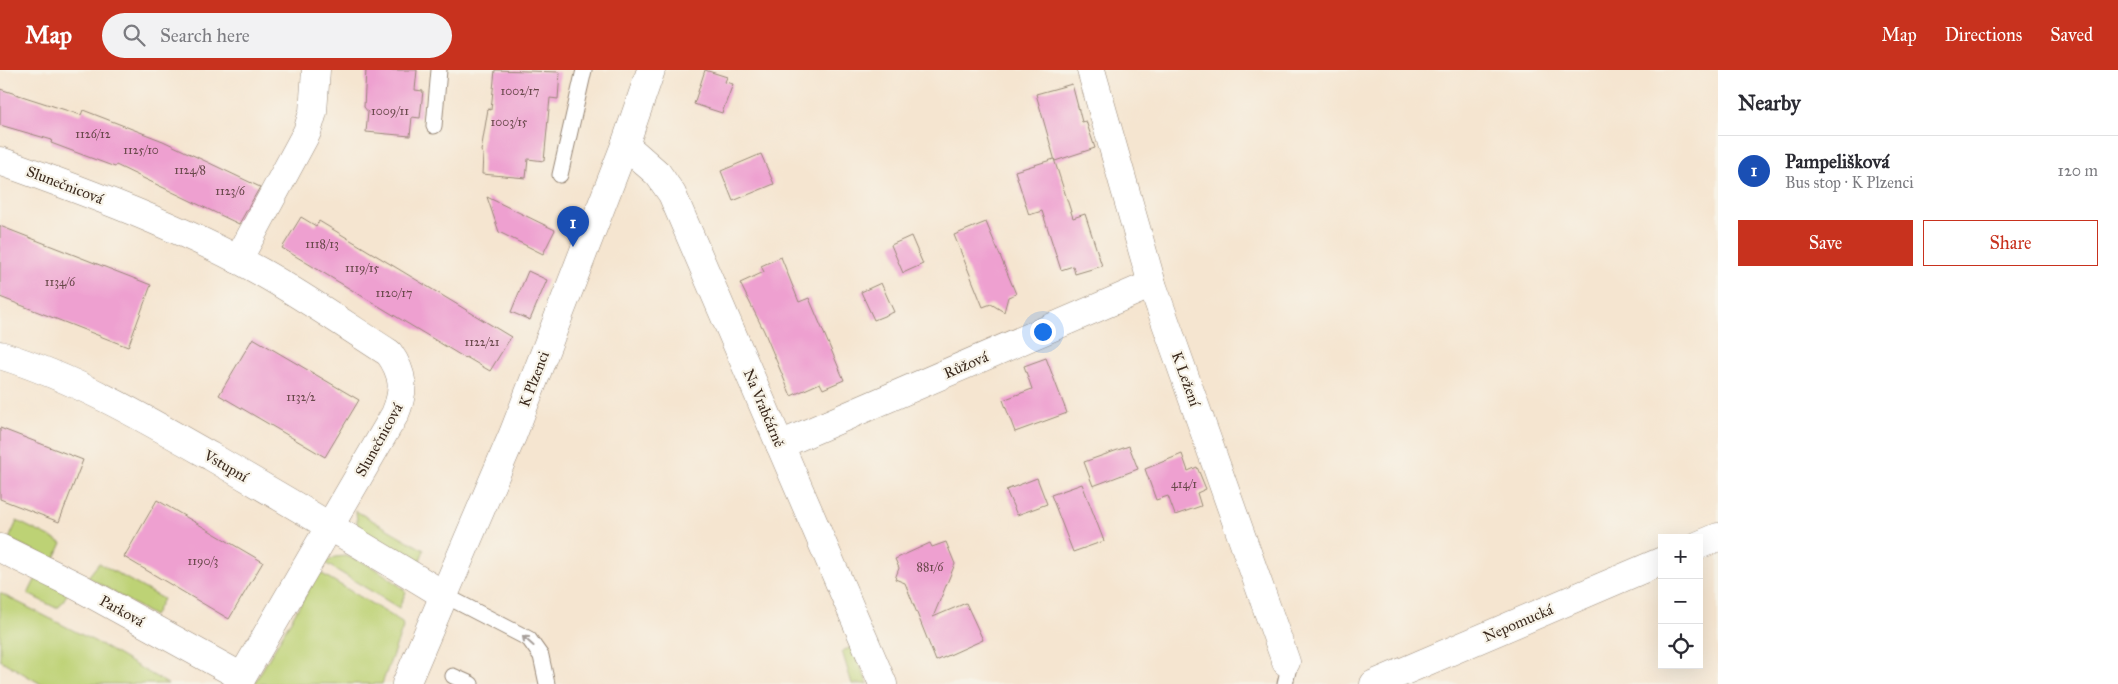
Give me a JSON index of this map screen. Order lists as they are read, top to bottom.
{
  "streets": {
    "street": [
      "Slunečnicová",
      "Růžová",
      "K Plzenci",
      "K Ležení",
      "Na Vrabčárně",
      "Vstupní",
      "Parková",
      "Nepomucká"
    ]
  },
  "crossings": [
    ["Slunečnicová", "Vstupní"],
    ["Slunečnicová", "Parková"],
    ["Růžová", "K Ležení"],
    ["Růžová", "Na Vrabčárně"],
    ["K Plzenci", "Na Vrabčárně"],
    ["K Plzenci", "Vstupní"]
  ],
  "house_numbers": [
    "1002/17",
    "1009/11",
    "1003/15",
    "1126/12",
    "1125/10",
    "1124/8",
    "1123/6",
    "1118/13",
    "1119/15",
    "1134/6",
    "1120/17",
    "1122/21",
    "1132/2",
    "414/1",
    "1190/3",
    "881/6"
  ],
  "page": {
    "header": "Map",
    "search": "Search here",
    "nav": ["Map", "Directions", "Saved"],
    "heading": "Nearby",
    "list": [
      {
        "mark": "1",
        "name": "Pampelišková",
        "note": "Bus stop · K Plzenci",
        "value": "120 m"
      }
    ],
    "buttons": ["Save", "Share"],
    "pins": "1",
    "map_buttons": ["+", "−"]
  }
}
